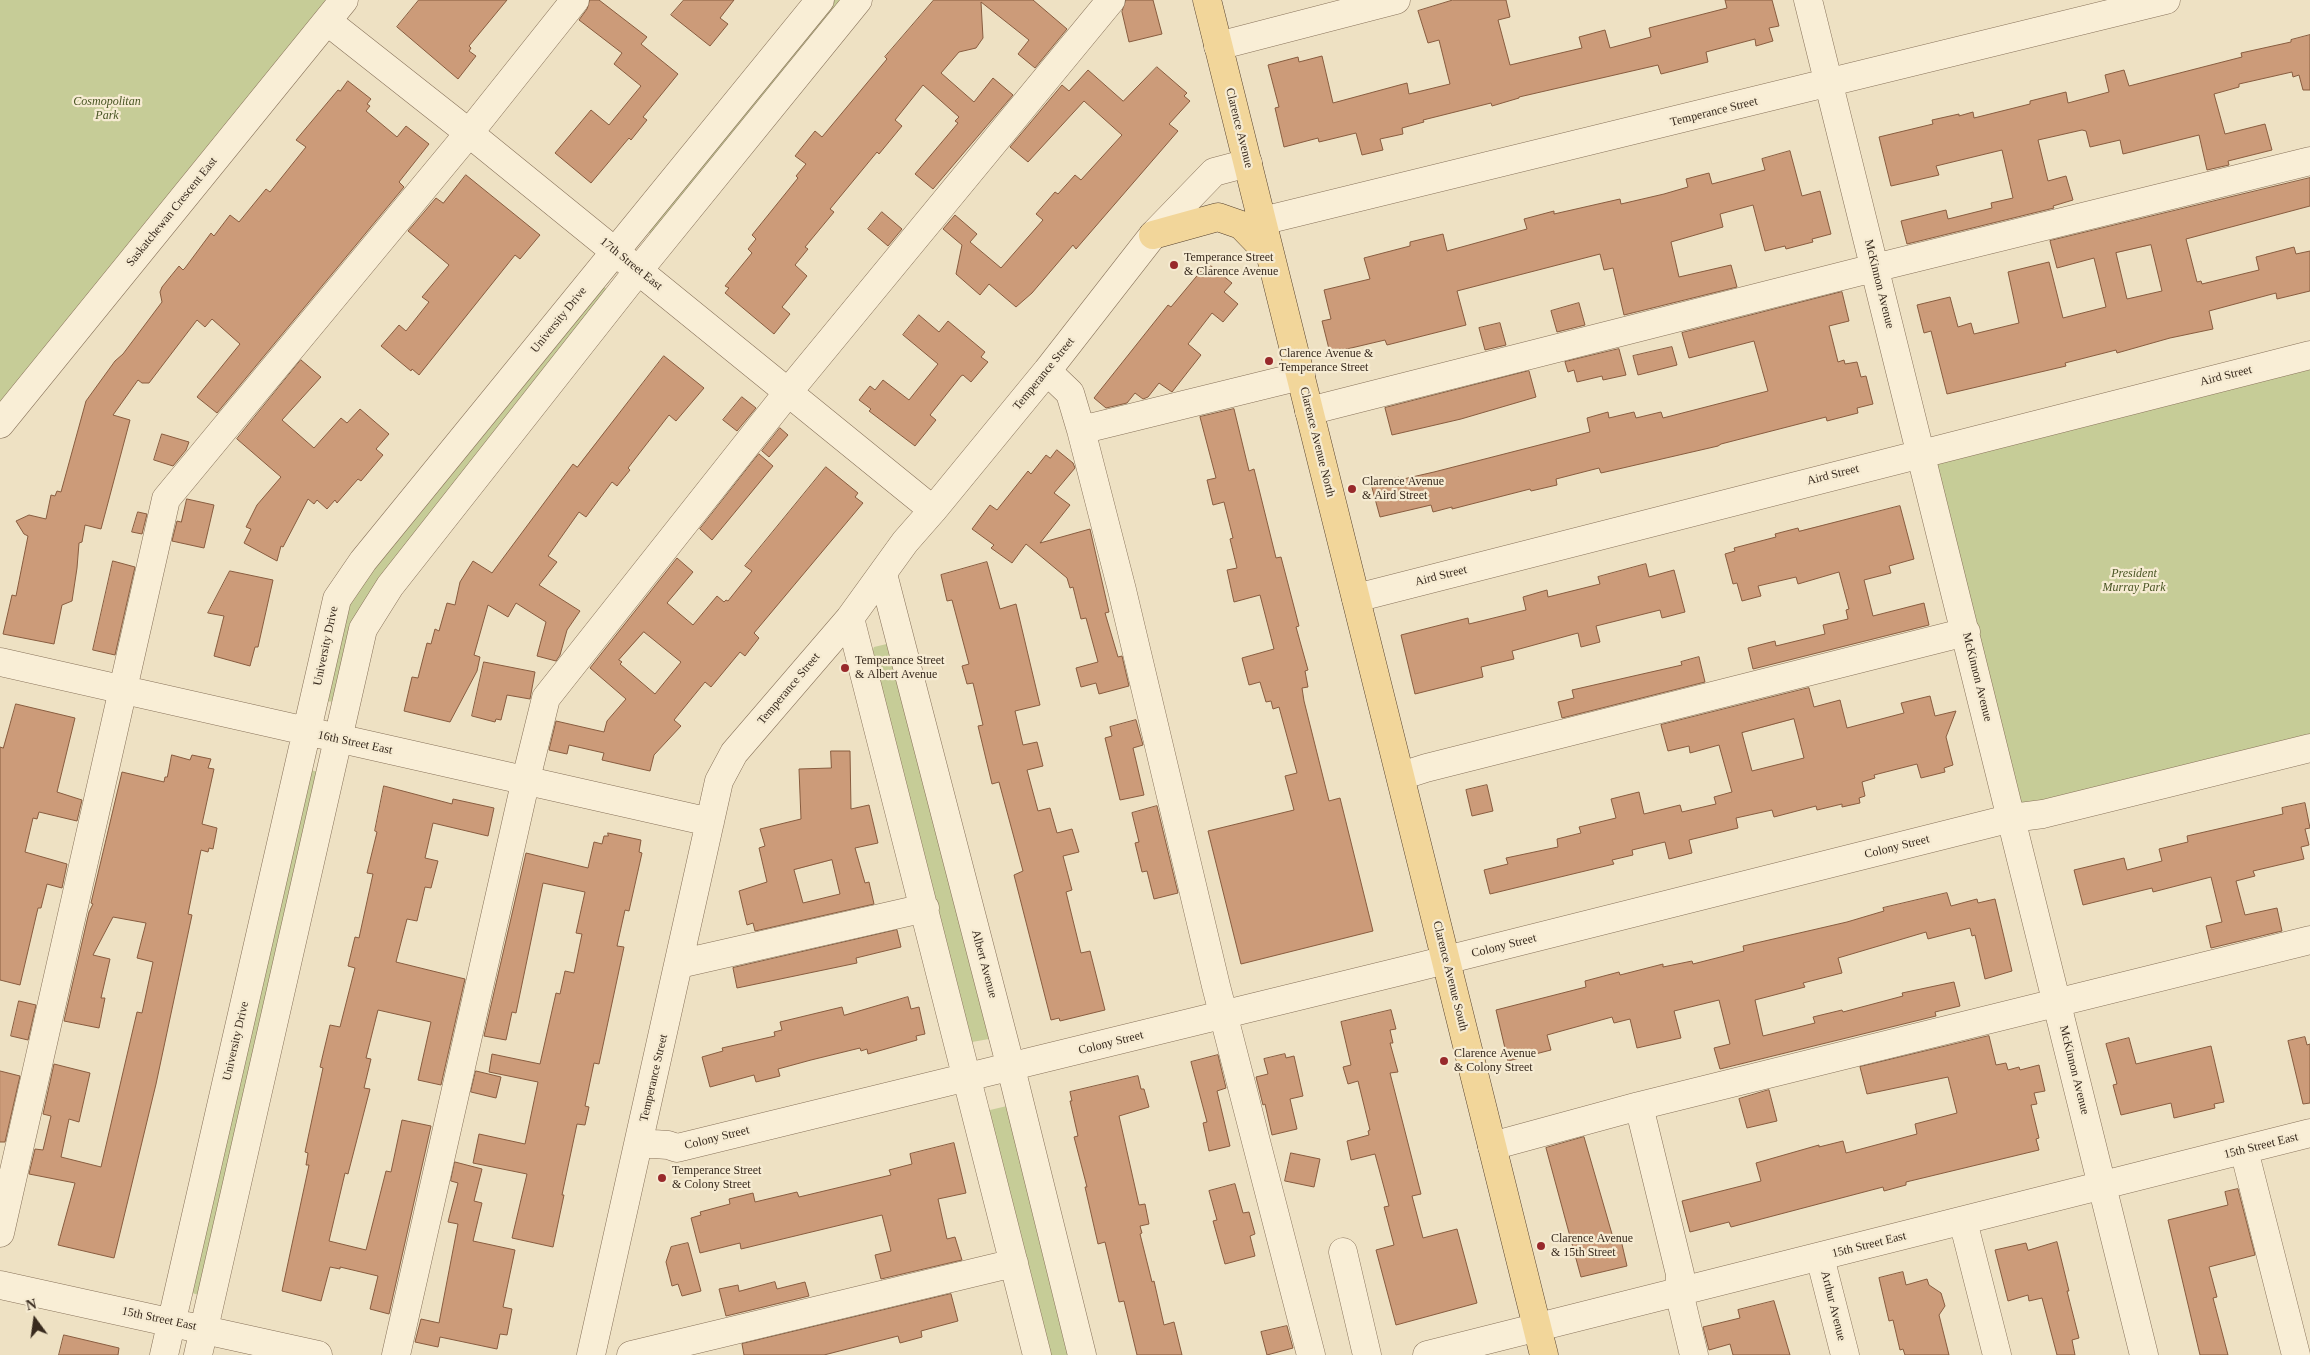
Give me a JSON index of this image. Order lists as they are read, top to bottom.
{
  "streets": {
    "main road": ["Clarence Avenue", "Clarence Avenue North", "Clarence Avenue South"],
    "street": [
      "Temperance Street",
      "Saskatchewan Crescent East",
      "17th Street East",
      "McKinnon Avenue",
      "University Drive",
      "Aird Street",
      "16th Street East",
      "Colony Street",
      "Albert Avenue",
      "15th Street East",
      "Arthur Avenue"
    ]
  },
  "crossings": [
    ["Temperance Street", "Clarence Avenue"],
    ["Temperance Street", "17th Street East"],
    ["Temperance Street", "McKinnon Avenue"],
    ["Temperance Street", "16th Street East"],
    ["Temperance Street", "Colony Street"],
    ["Temperance Street", "Albert Avenue"],
    ["Clarence Avenue", "Clarence Avenue North"],
    ["Saskatchewan Crescent East", "17th Street East"],
    ["17th Street East", "University Drive"],
    ["McKinnon Avenue", "Aird Street"],
    ["McKinnon Avenue", "Colony Street"],
    ["McKinnon Avenue", "15th Street East"],
    ["University Drive", "16th Street East"],
    ["University Drive", "15th Street East"],
    ["Aird Street", "Clarence Avenue North"],
    ["Aird Street", "Clarence Avenue South"],
    ["Clarence Avenue North", "Clarence Avenue South"],
    ["Colony Street", "Albert Avenue"],
    ["Colony Street", "Clarence Avenue South"],
    ["Clarence Avenue South", "15th Street East"],
    ["15th Street East", "Arthur Avenue"]
  ],
  "parks": ["Cosmopolitan Park", "President Murray Park"],
  "places": [
    "Temperance Street & Clarence Avenue",
    "Clarence Avenue & Temperance Street",
    "Clarence Avenue & Aird Street",
    "Temperance Street & Albert Avenue",
    "Clarence Avenue & Colony Street",
    "Temperance Street & Colony Street",
    "Clarence Avenue & 15th Street"
  ],
  "north": "top"
}
